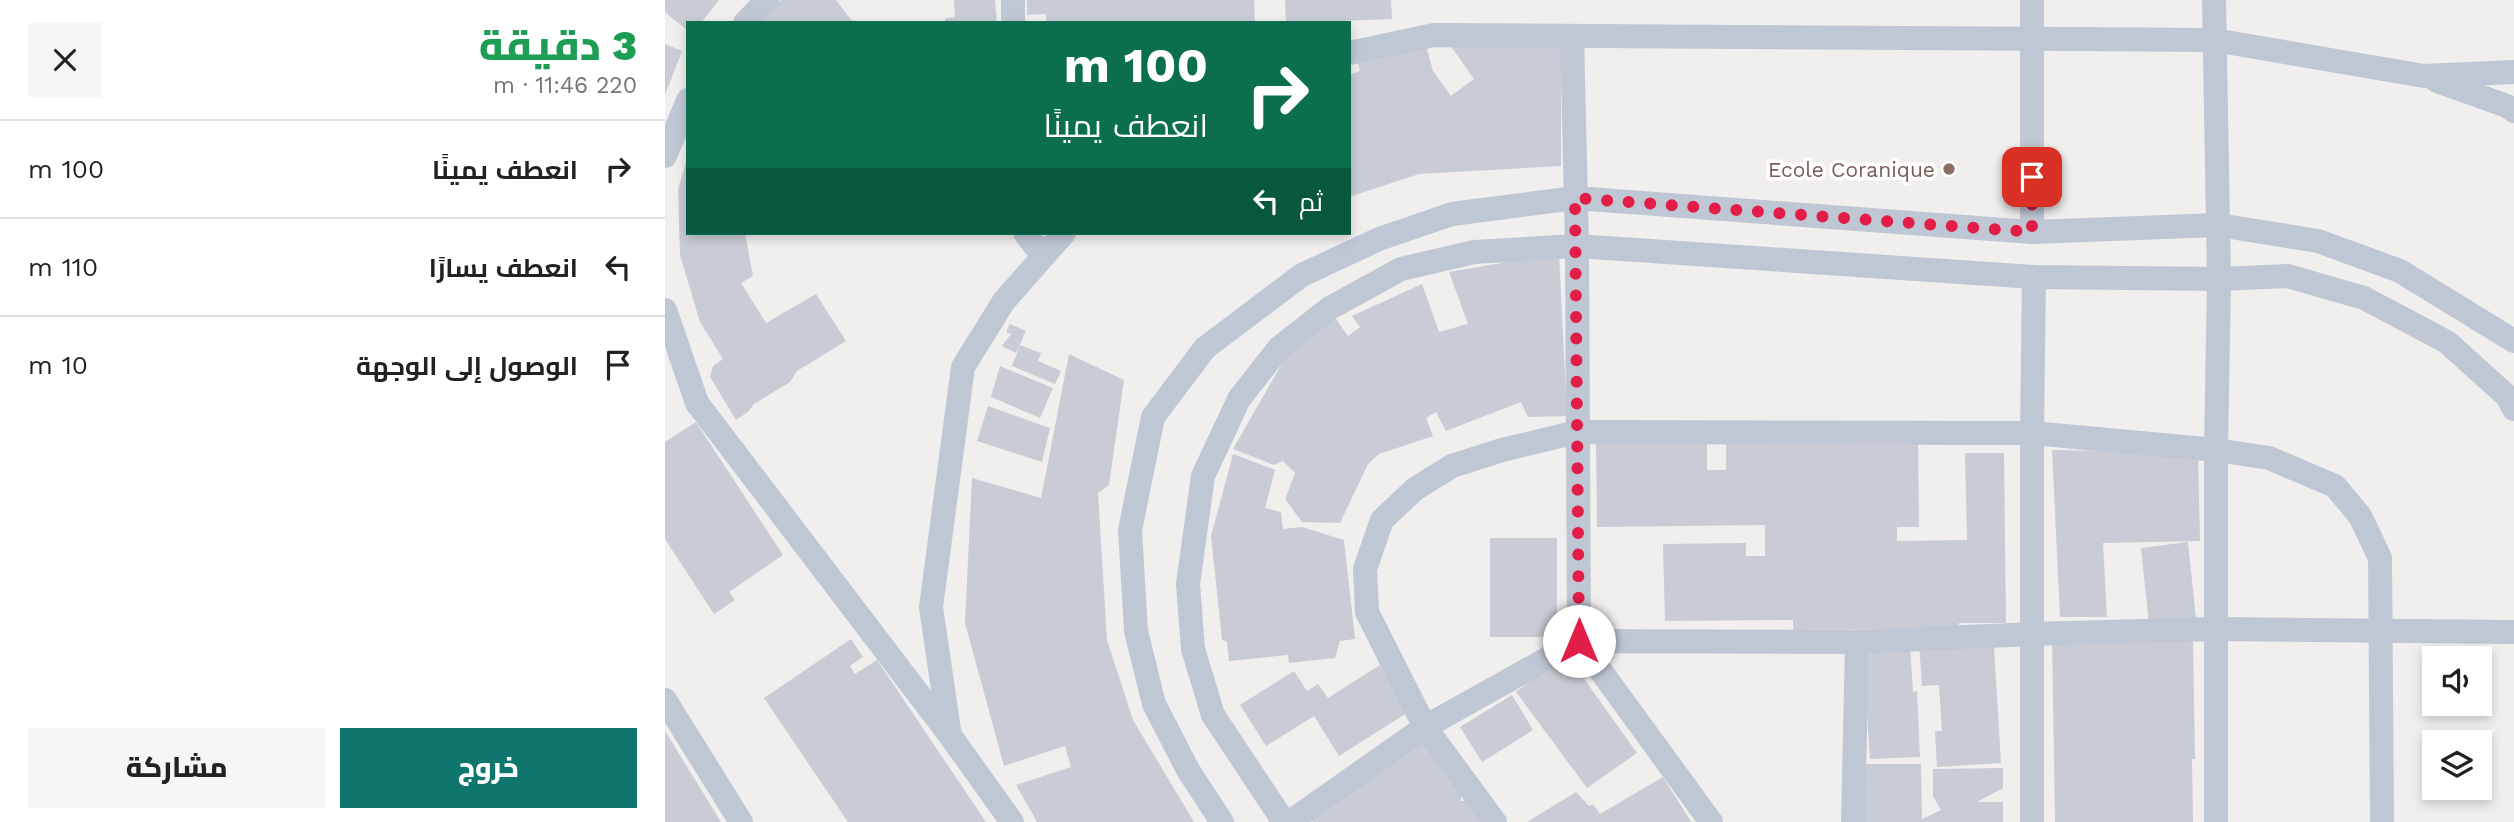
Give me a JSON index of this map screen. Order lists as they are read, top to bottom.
{
  "places": ["Ecole Coranique"],
  "page": {
    "heading": ["3 دقيقة", "220 m · 11:46"],
    "turn": ["100 m", "انعطف يمينًا"],
    "list": [
      {
        "name": "انعطف يمينًا",
        "value": "100 m"
      },
      {
        "name": "انعطف يسارًا",
        "value": "110 m"
      },
      {
        "name": "الوصول إلى الوجهة",
        "value": "10 m"
      }
    ],
    "then": "ثم",
    "buttons": ["خروج", "مشاركة"]
  }
}
